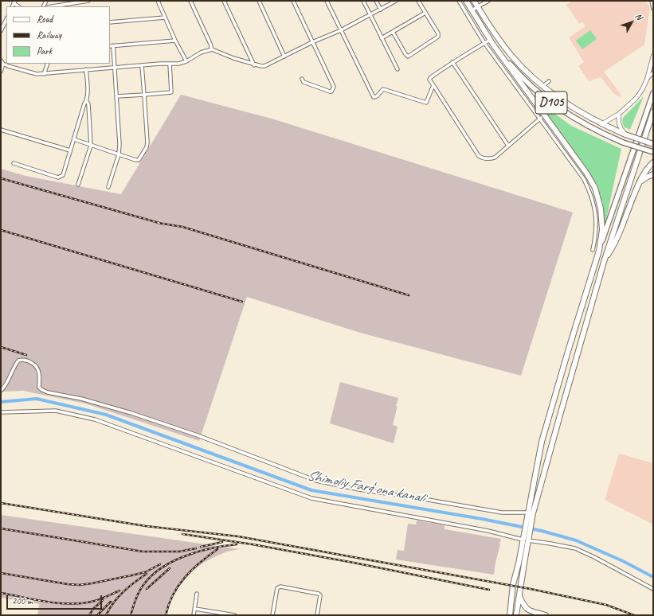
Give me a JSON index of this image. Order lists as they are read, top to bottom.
{
  "streets": {
    "highway": ["D105"]
  },
  "water": ["Shimoliy Fargʻona kanali"],
  "legend": ["Road", "Railway", "Park"],
  "scale_bar": "200 m",
  "north": "top right"
}
